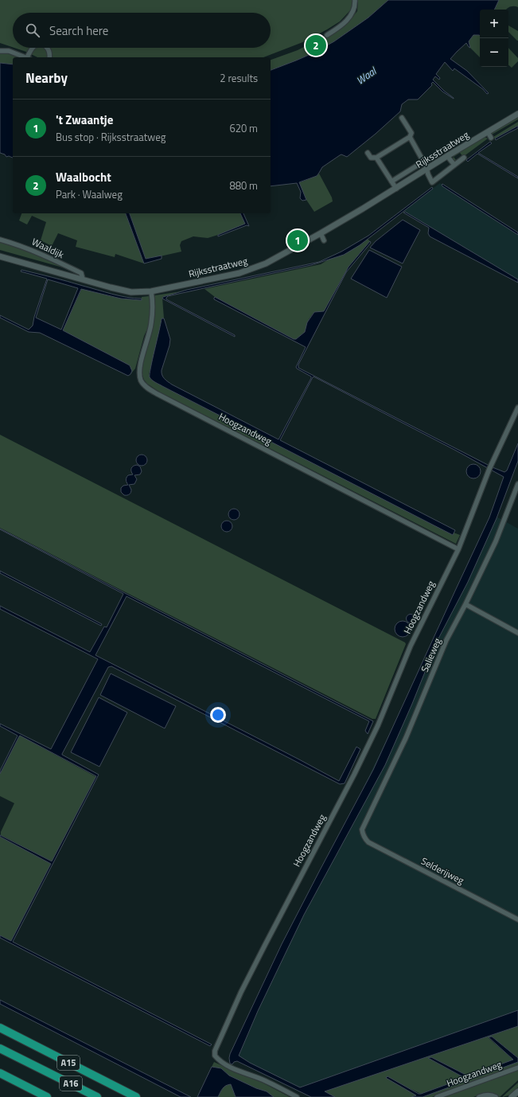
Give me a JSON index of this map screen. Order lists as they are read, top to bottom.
{
  "streets": {
    "highway": ["A15", "A16"],
    "street": [
      "Rijksstraatweg",
      "Waaldijk",
      "Hoogzandweg",
      "Salieweg",
      "Selderijweg"
    ]
  },
  "crossings": [
    ["Rijksstraatweg", "Waaldijk"],
    ["Rijksstraatweg", "Hoogzandweg"],
    ["Salieweg", "Selderijweg"]
  ],
  "water": ["Waal"],
  "page": {
    "map_buttons": ["+", "−"],
    "search": "Search here",
    "pins": ["2", "1"],
    "heading": ["Nearby", "2 results"],
    "list": [
      {
        "mark": "1",
        "name": "'t Zwaantje",
        "note": "Bus stop · Rijksstraatweg",
        "value": "620 m"
      },
      {
        "mark": "2",
        "name": "Waalbocht",
        "note": "Park · Waalweg",
        "value": "880 m"
      }
    ]
  }
}
